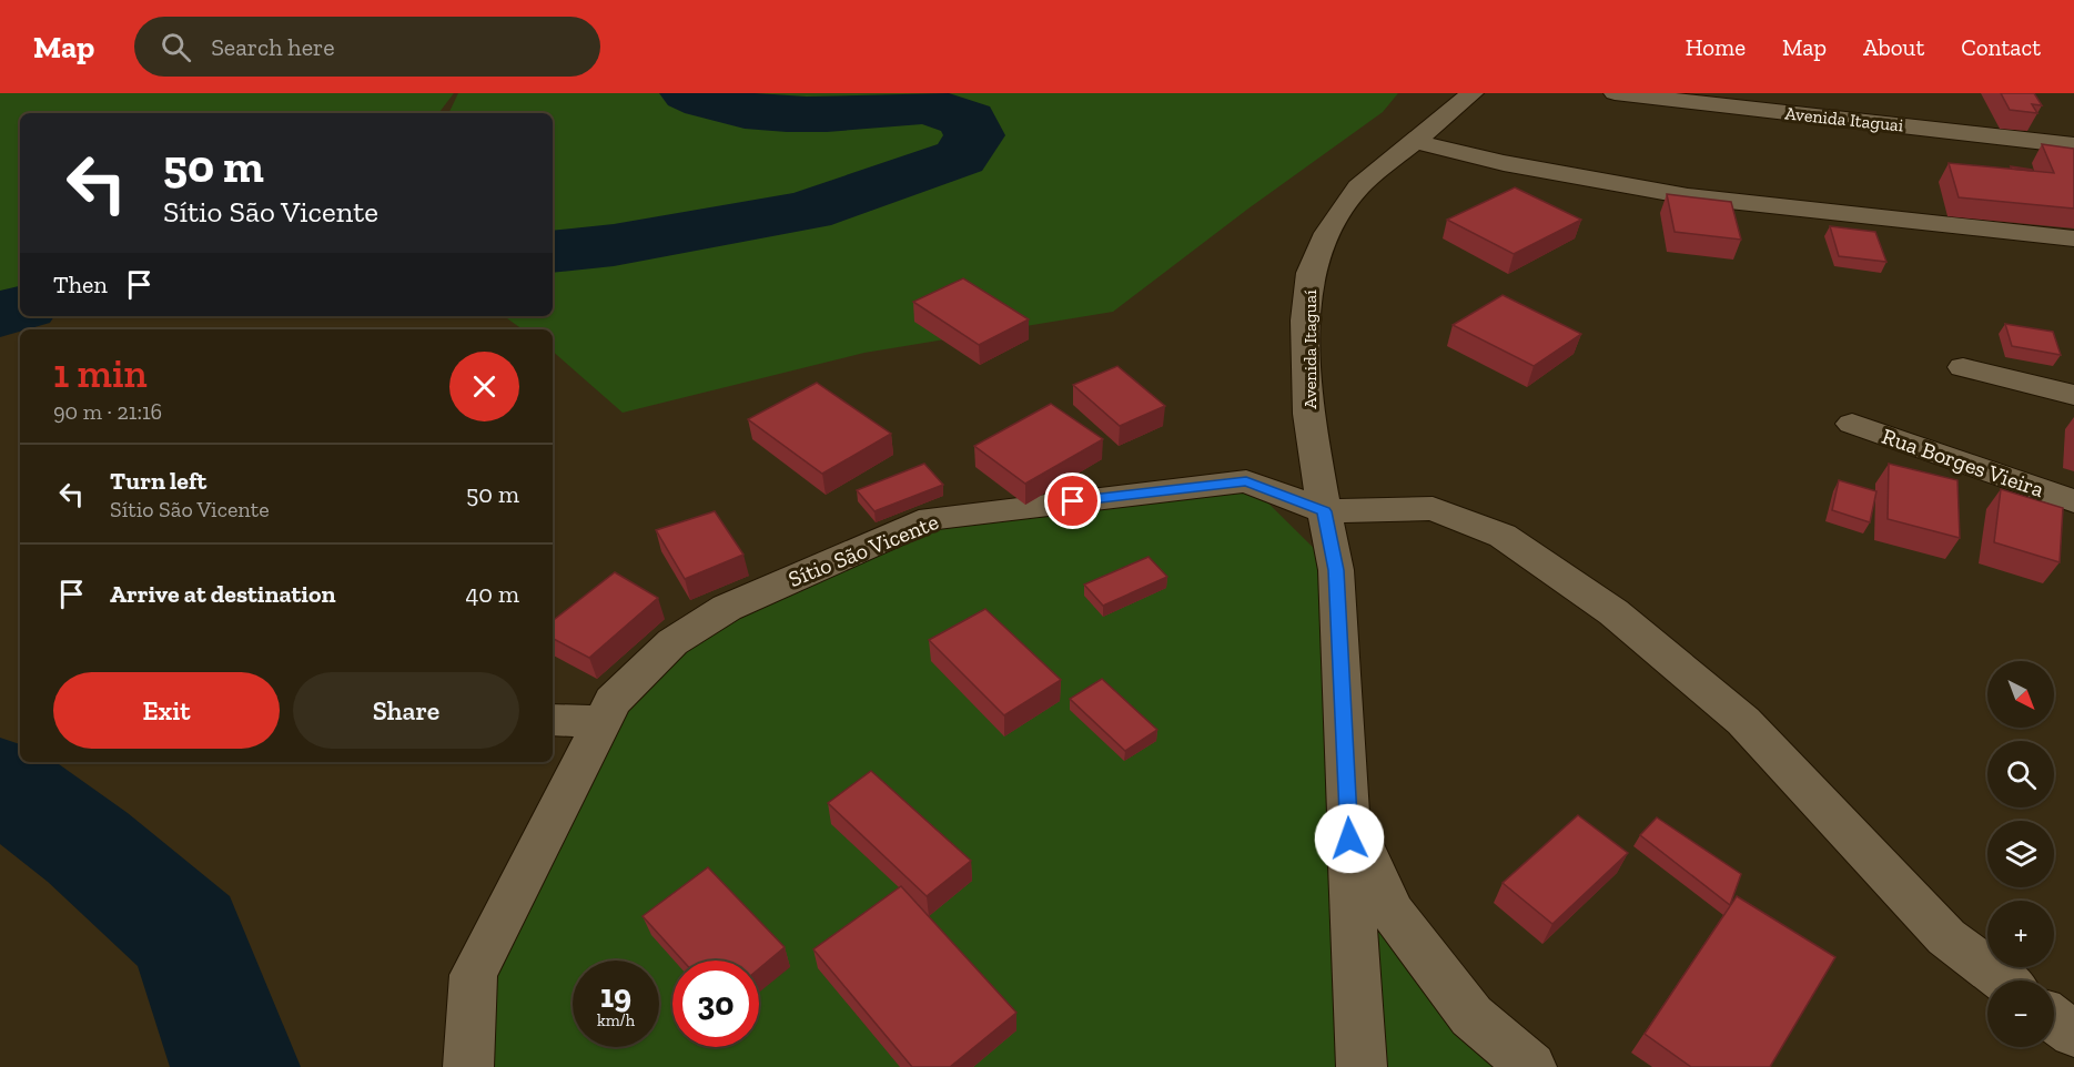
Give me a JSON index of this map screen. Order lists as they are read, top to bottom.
{
  "streets": {
    "street": [
      "Avenida Itaguai",
      "Avenida Itaguaí",
      "Rua Borges Vieira",
      "Sítio São Vicente"
    ]
  },
  "crossings": [
    ["Avenida Itaguaí", "Sítio São Vicente"]
  ],
  "north": "bottom right",
  "page": {
    "header": "Map",
    "search": "Search here",
    "nav": [
      "Home",
      "Map",
      "About",
      "Contact"
    ],
    "turn": ["50 m", "Sítio São Vicente"],
    "then": "Then",
    "heading": ["1 min", "90 m · 21:16"],
    "list": [
      {
        "name": "Turn left",
        "note": "Sítio São Vicente",
        "value": "50 m"
      },
      {
        "name": "Arrive at destination",
        "value": "40 m"
      }
    ],
    "buttons": ["Exit", "Share"],
    "map_buttons": ["+", "−"],
    "speed": "19 km/h",
    "limit": "30"
  }
}
